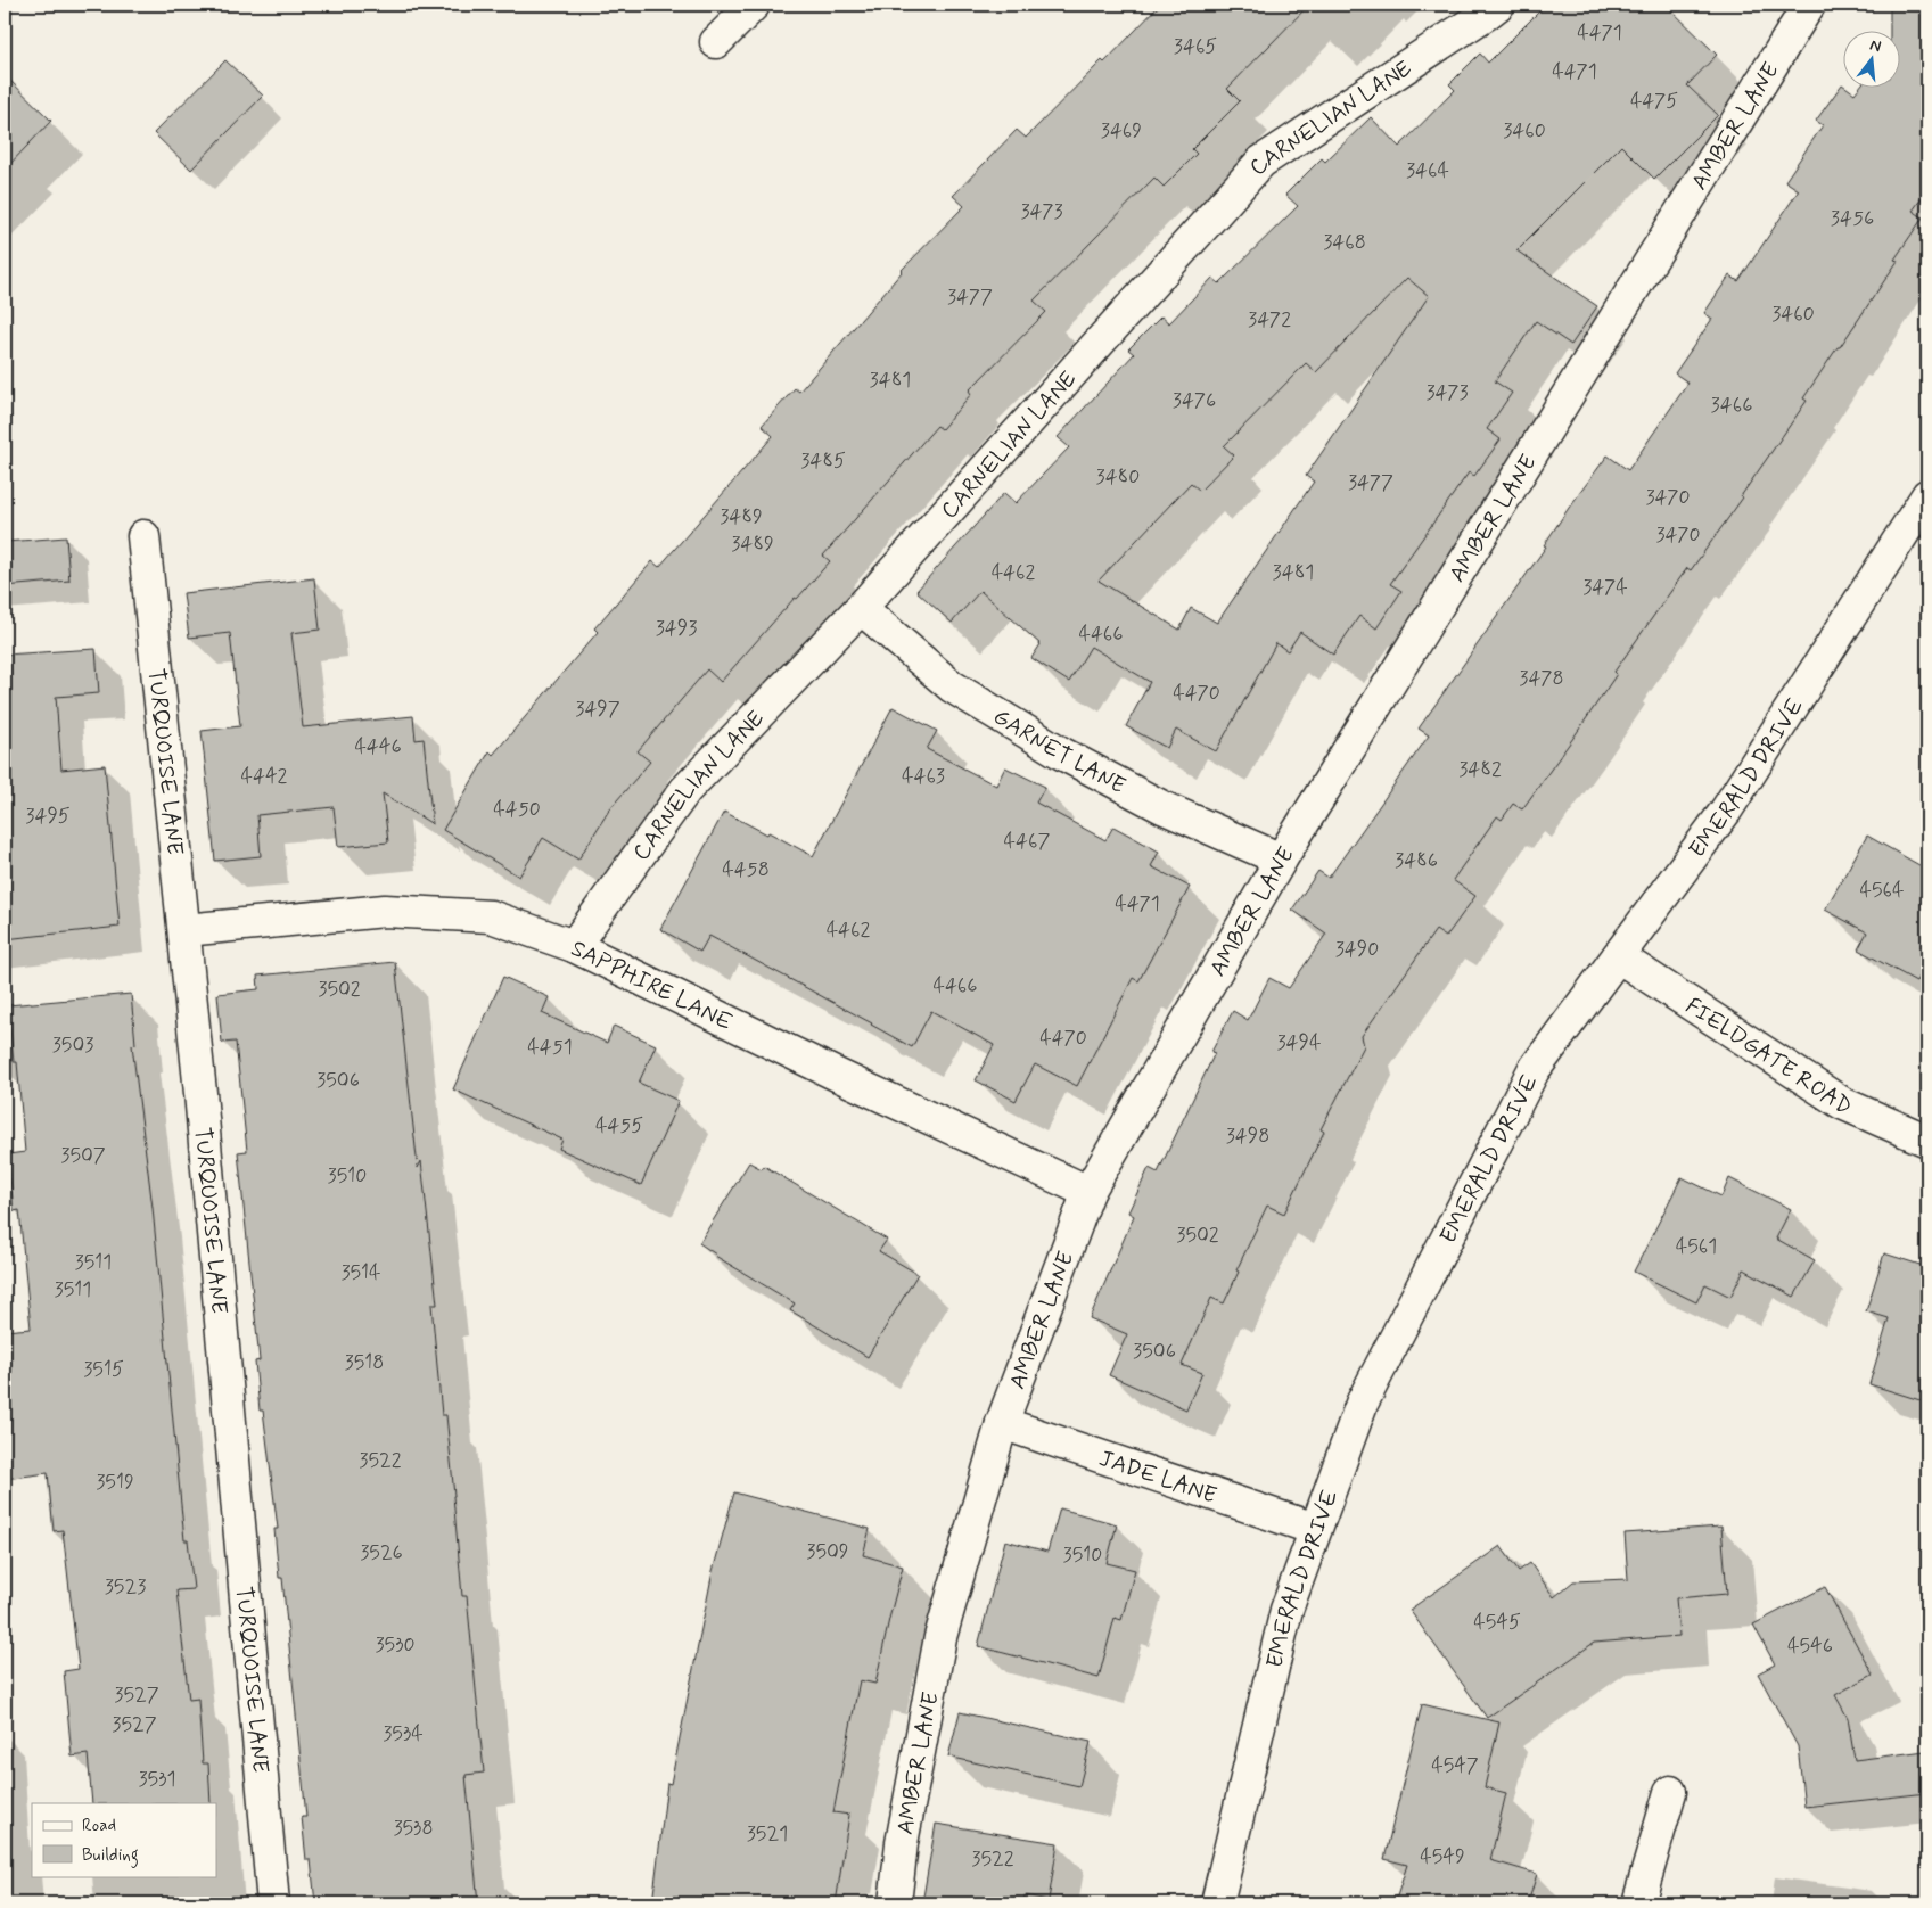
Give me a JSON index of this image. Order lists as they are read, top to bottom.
{
  "streets": {
    "street": [
      "CARNELIAN LANE",
      "AMBER LANE",
      "GARNET LANE",
      "TURQUOISE LANE",
      "EMERALD DRIVE",
      "SAPPHIRE LANE",
      "FIELDGATE ROAD",
      "JADE LANE"
    ]
  },
  "crossings": [
    ["CARNELIAN LANE", "GARNET LANE"],
    ["CARNELIAN LANE", "SAPPHIRE LANE"],
    ["AMBER LANE", "GARNET LANE"],
    ["AMBER LANE", "SAPPHIRE LANE"],
    ["AMBER LANE", "JADE LANE"],
    ["TURQUOISE LANE", "SAPPHIRE LANE"],
    ["EMERALD DRIVE", "FIELDGATE ROAD"],
    ["EMERALD DRIVE", "JADE LANE"]
  ],
  "house_numbers": [
    "4471",
    "3465",
    "4471",
    "4475",
    "3469",
    "3460",
    "3464",
    "3473",
    "3456",
    "3468",
    "3477",
    "3460",
    "3472",
    "3481",
    "3473",
    "3476",
    "3466",
    "3485",
    "3480",
    "3477",
    "3470",
    "3489",
    "3470",
    "3489",
    "4462",
    "3481",
    "3474",
    "3493",
    "4466",
    "3478",
    "4470",
    "3497",
    "4446",
    "3482",
    "4442",
    "4463",
    "4450",
    "3495",
    "4467",
    "3486",
    "4458",
    "4564",
    "4471",
    "4462",
    "3490",
    "4466",
    "3502",
    "4470",
    "3494",
    "3503",
    "4451",
    "3506",
    "4455",
    "3498",
    "3507",
    "3510",
    "3502",
    "4561",
    "3511",
    "3514",
    "3511",
    "3506",
    "3518",
    "3515",
    "3522",
    "3519",
    "3509",
    "3526",
    "3510",
    "3523",
    "4545",
    "3530",
    "4546",
    "3527",
    "3527",
    "3534",
    "4547",
    "3531",
    "3538",
    "3521",
    "4549",
    "3522"
  ],
  "legend": ["Road", "Building"],
  "north": "top"
}
